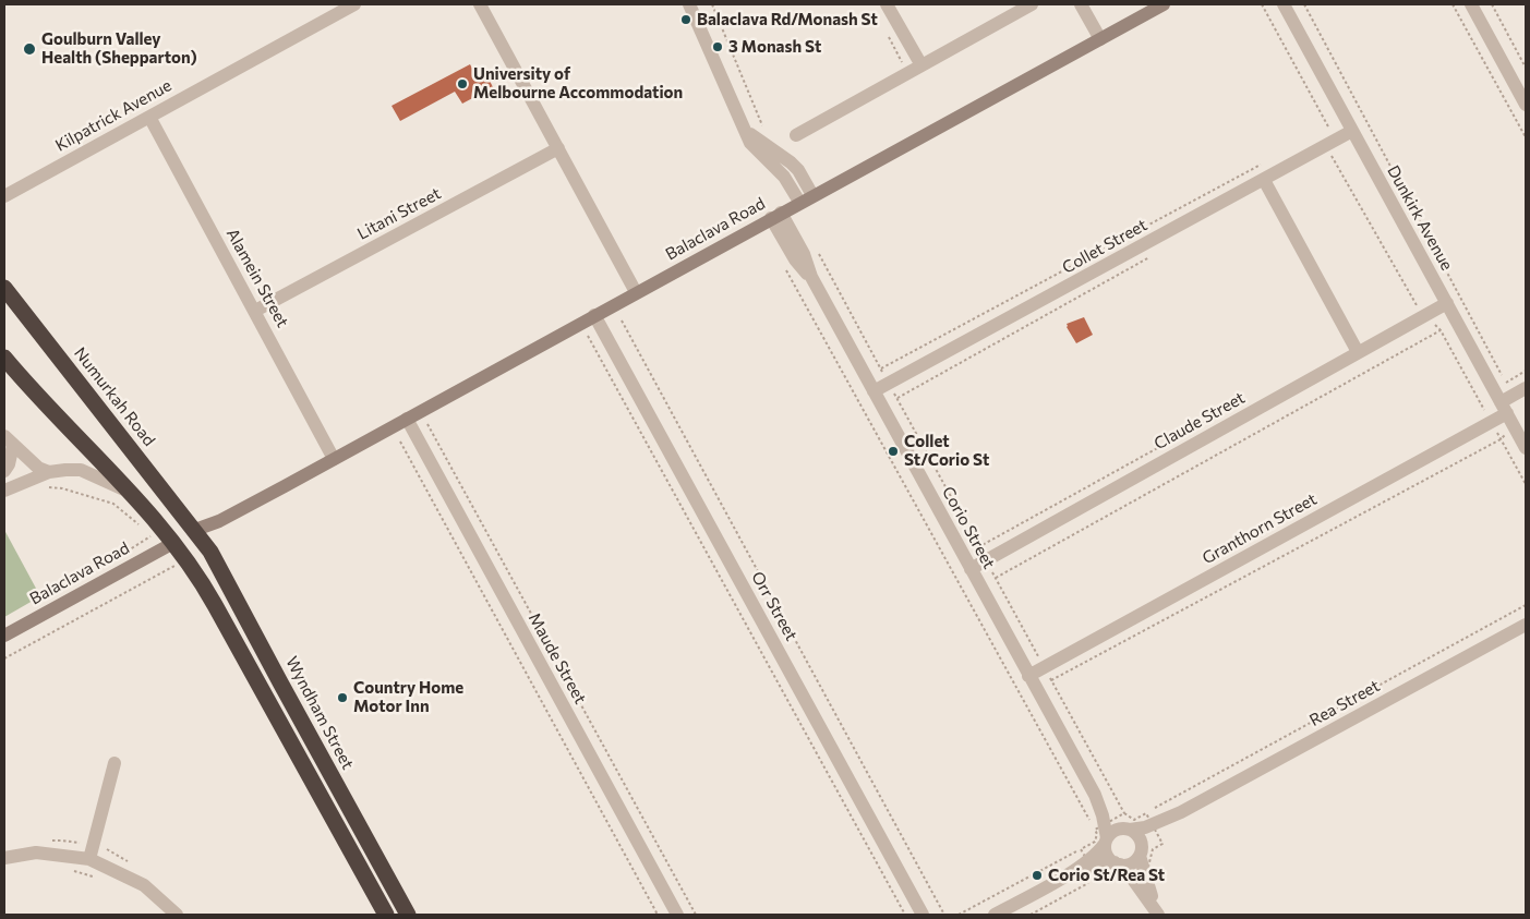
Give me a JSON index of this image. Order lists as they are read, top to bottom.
{
  "streets": {
    "highway": ["Numurkah Road", "Wyndham Street"],
    "main road": ["Balaclava Road"],
    "street": [
      "Kilpatrick Avenue",
      "Litani Street",
      "Dunkirk Avenue",
      "Collet Street",
      "Alamein Street",
      "Claude Street",
      "Corio Street",
      "Granthorn Street",
      "Orr Street",
      "Maude Street",
      "Rea Street"
    ]
  },
  "crossings": [
    ["Kilpatrick Avenue", "Alamein Street"],
    ["Litani Street", "Alamein Street"],
    ["Dunkirk Avenue", "Collet Street"],
    ["Dunkirk Avenue", "Claude Street"],
    ["Dunkirk Avenue", "Granthorn Street"],
    ["Balaclava Road", "Alamein Street"],
    ["Balaclava Road", "Numurkah Road"],
    ["Balaclava Road", "Corio Street"],
    ["Balaclava Road", "Orr Street"],
    ["Balaclava Road", "Maude Street"],
    ["Balaclava Road", "Wyndham Street"],
    ["Collet Street", "Corio Street"],
    ["Numurkah Road", "Wyndham Street"],
    ["Claude Street", "Corio Street"],
    ["Corio Street", "Granthorn Street"],
    ["Corio Street", "Rea Street"]
  ],
  "places": [
    "Balaclava Rd/Monash St",
    "3 Monash St",
    "Goulburn Valley Health (Shepparton)",
    "University of Melbourne Accommodation",
    "Collet St/Corio St",
    "Country Home Motor Inn",
    "Corio St/Rea St"
  ]
}
